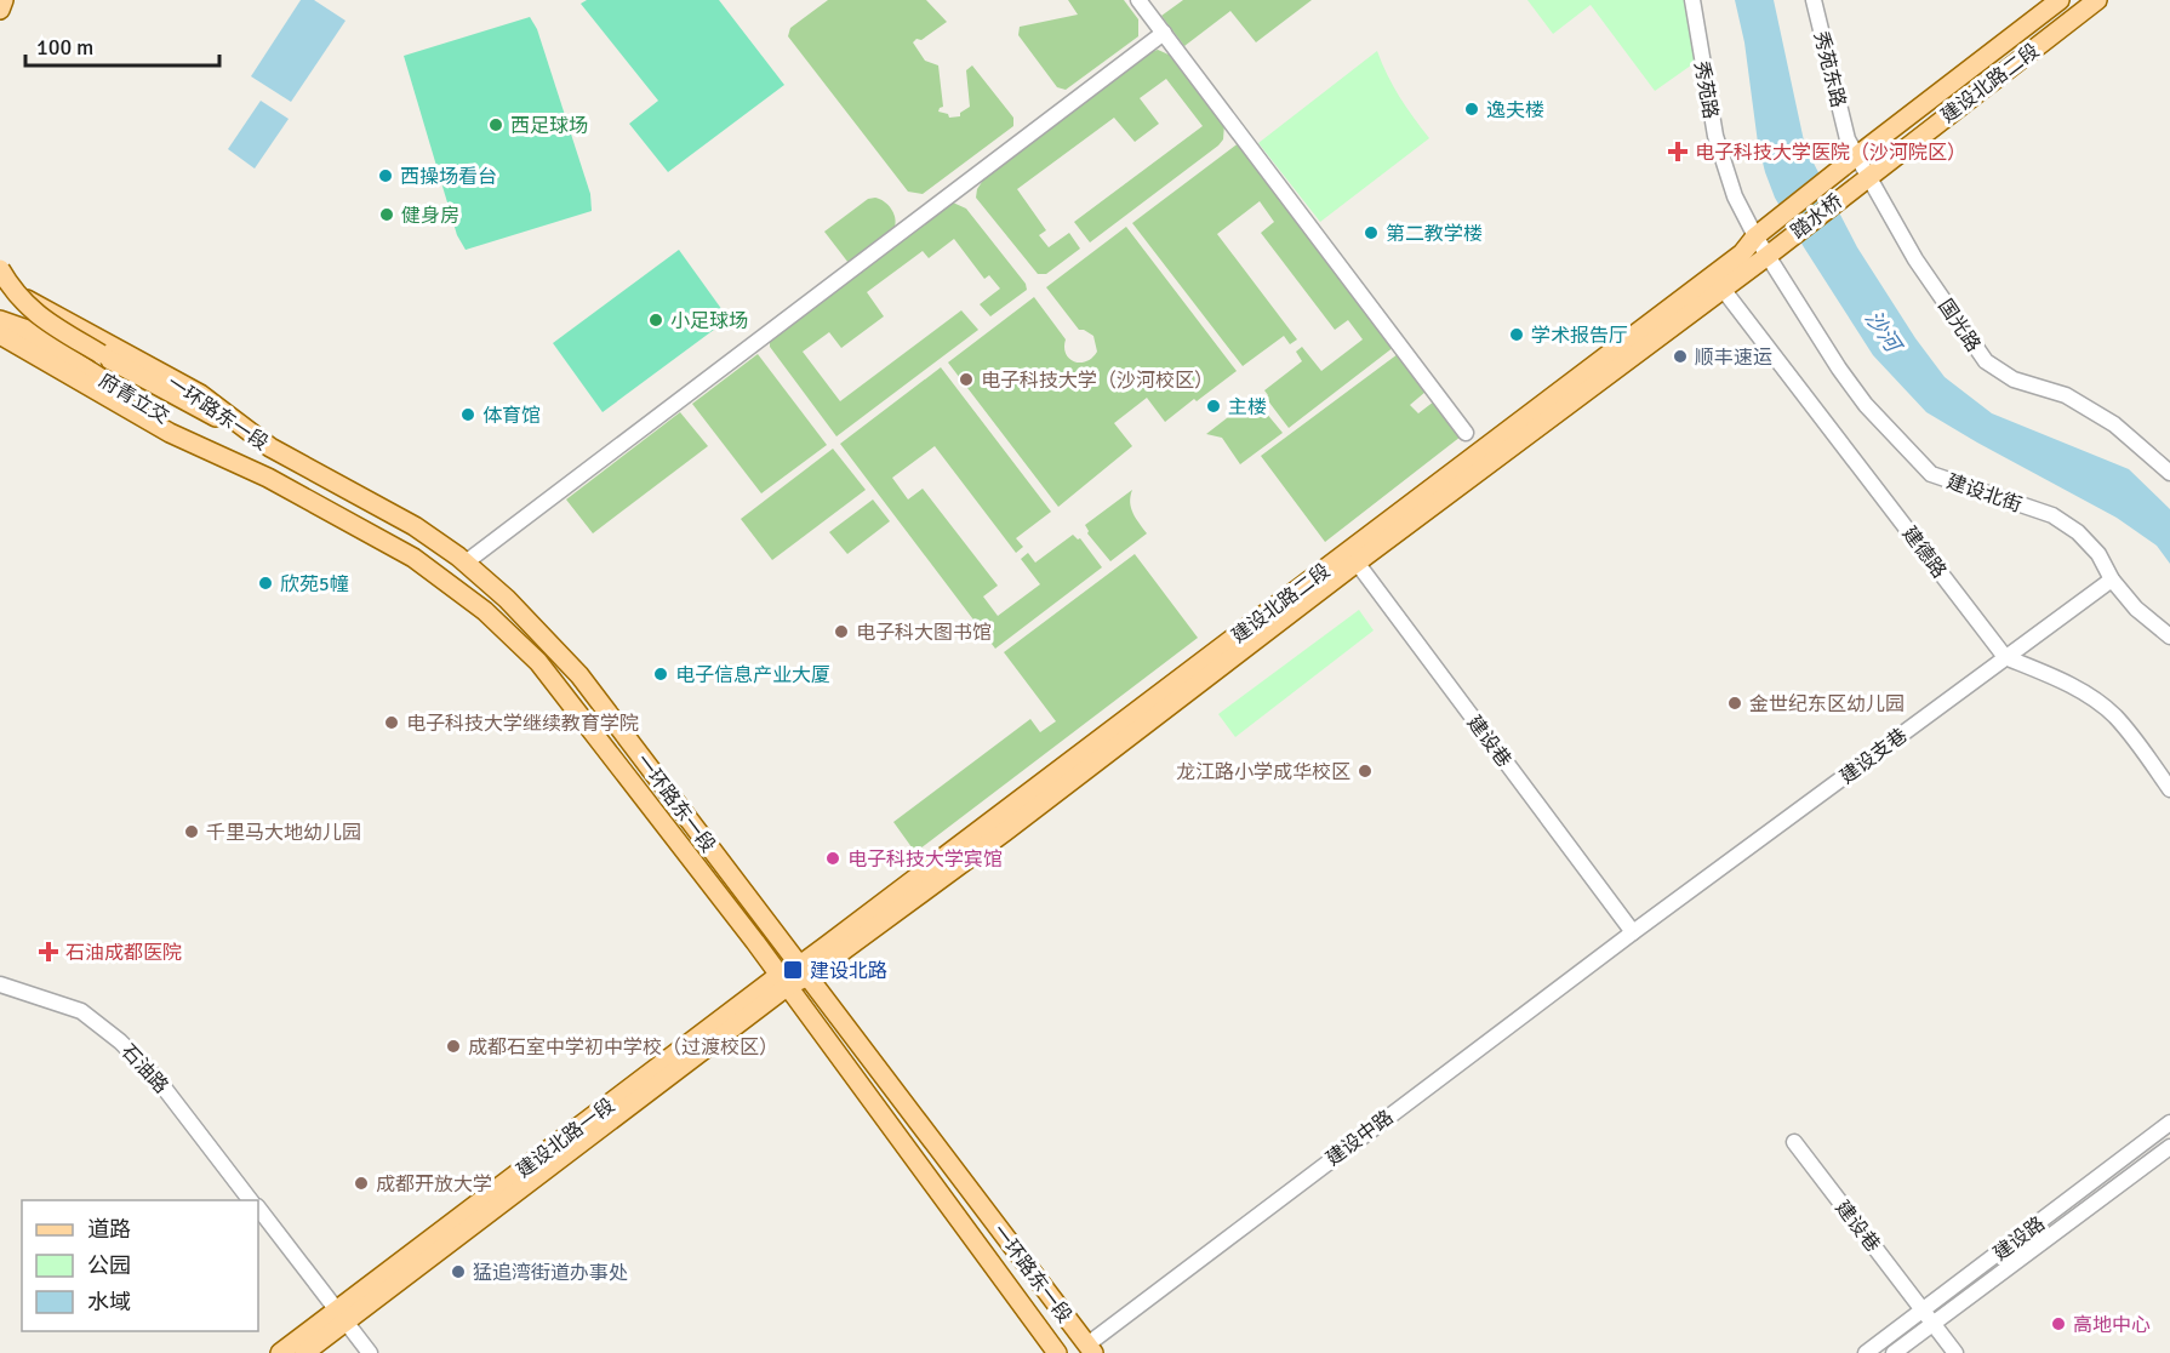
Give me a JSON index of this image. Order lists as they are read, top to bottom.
{
  "streets": {
    "main road": [
      "建设北路二段",
      "踏水桥",
      "府青立交",
      "一环路东一段",
      "建设北路一段"
    ],
    "street": [
      "秀苑东路",
      "秀苑路",
      "国光路",
      "建设北街",
      "建德路",
      "建设巷",
      "建设支巷",
      "石油路",
      "建设中路",
      "建设路"
    ]
  },
  "crossings": [
    ["秀苑东路", "建设北路二段"],
    ["秀苑东路", "国光路"],
    ["建设北路二段", "秀苑路"],
    ["建设北路二段", "踏水桥"],
    ["建设北路二段", "国光路"],
    ["建设北路二段", "一环路东一段"],
    ["建设北路二段", "建设北街"],
    ["建设北路二段", "建德路"],
    ["建设北路二段", "建设巷"],
    ["建设北路二段", "建设北路一段"],
    ["秀苑路", "建设北街"],
    ["府青立交", "一环路东一段"],
    ["一环路东一段", "建设北路一段"],
    ["一环路东一段", "建设中路"],
    ["建设北街", "建设支巷"],
    ["建德路", "建设支巷"],
    ["建设巷", "建设支巷"],
    ["建设巷", "建设中路"],
    ["建设巷", "建设路"],
    ["建设支巷", "建设中路"]
  ],
  "water": ["沙河"],
  "places": {
    "other": [
      "逸夫楼",
      "西足球场",
      "西操场看台",
      "健身房",
      "第二教学楼",
      "小足球场",
      "学术报告厅",
      "顺丰速运",
      "电子科技大学（沙河校区）",
      "主楼",
      "体育馆",
      "欣苑5幢",
      "电子科大图书馆",
      "电子信息产业大厦",
      "金世纪东区幼儿园",
      "电子科技大学继续教育学院",
      "龙江路小学成华校区",
      "千里马大地幼儿园",
      "电子科技大学宾馆",
      "成都石室中学初中学校（过渡校区）",
      "成都开放大学",
      "猛追湾街道办事处",
      "高地中心"
    ],
    "health": ["电子科技大学医院（沙河院区）", "石油成都医院"],
    "transit": ["建设北路"]
  },
  "legend": ["道路", "公园", "水域"],
  "scale_bar": "100 m"
}
